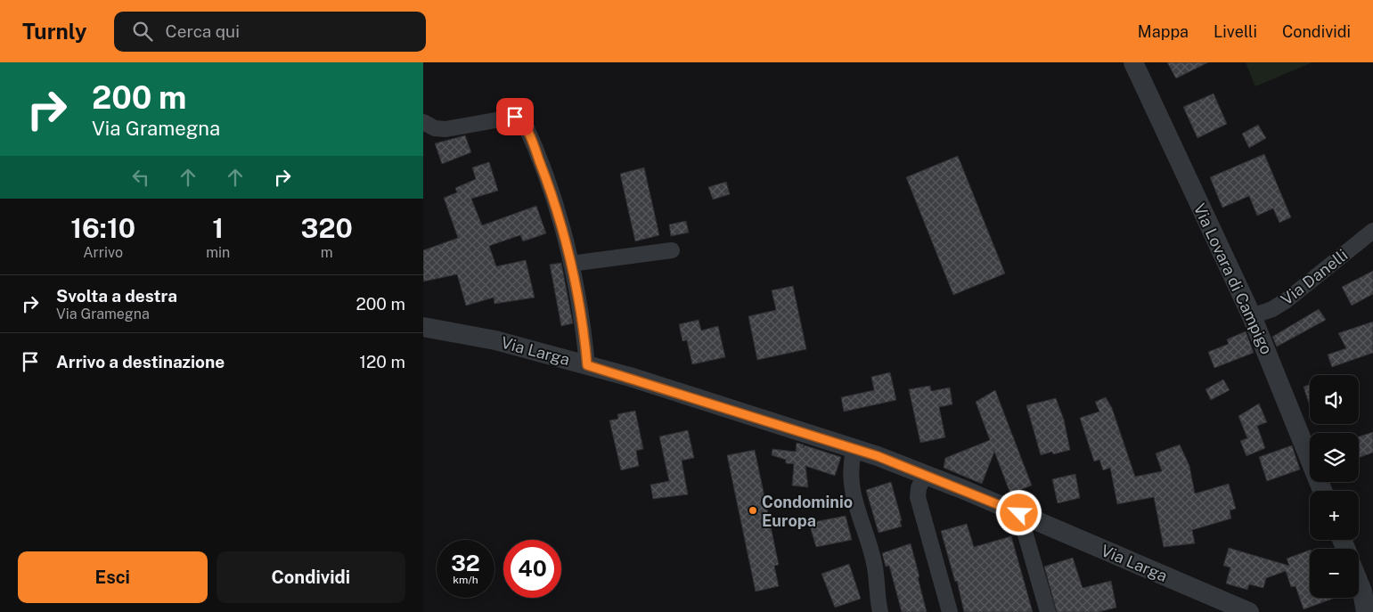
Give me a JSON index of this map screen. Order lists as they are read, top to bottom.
{
  "streets": {
    "street": ["Via Danelli", "Via Lovara di Campigo", "Via Larga"]
  },
  "crossings": [
    ["Via Danelli", "Via Lovara di Campigo"]
  ],
  "places": ["Condominio Europa"],
  "page": {
    "header": "Turnly",
    "search": "Cerca qui",
    "nav": ["Mappa", "Livelli", "Condividi"],
    "turn": ["200 m", "Via Gramegna"],
    "eta": [
      "16:10",
      "Arrivo",
      "1",
      "min",
      "320",
      "m"
    ],
    "list": [
      {
        "name": "Svolta a destra",
        "note": "Via Gramegna",
        "value": "200 m"
      },
      {
        "name": "Arrivo a destinazione",
        "value": "120 m"
      }
    ],
    "map_buttons": ["+", "−"],
    "speed": "32 km/h",
    "limit": "40",
    "buttons": ["Esci", "Condividi"]
  }
}
